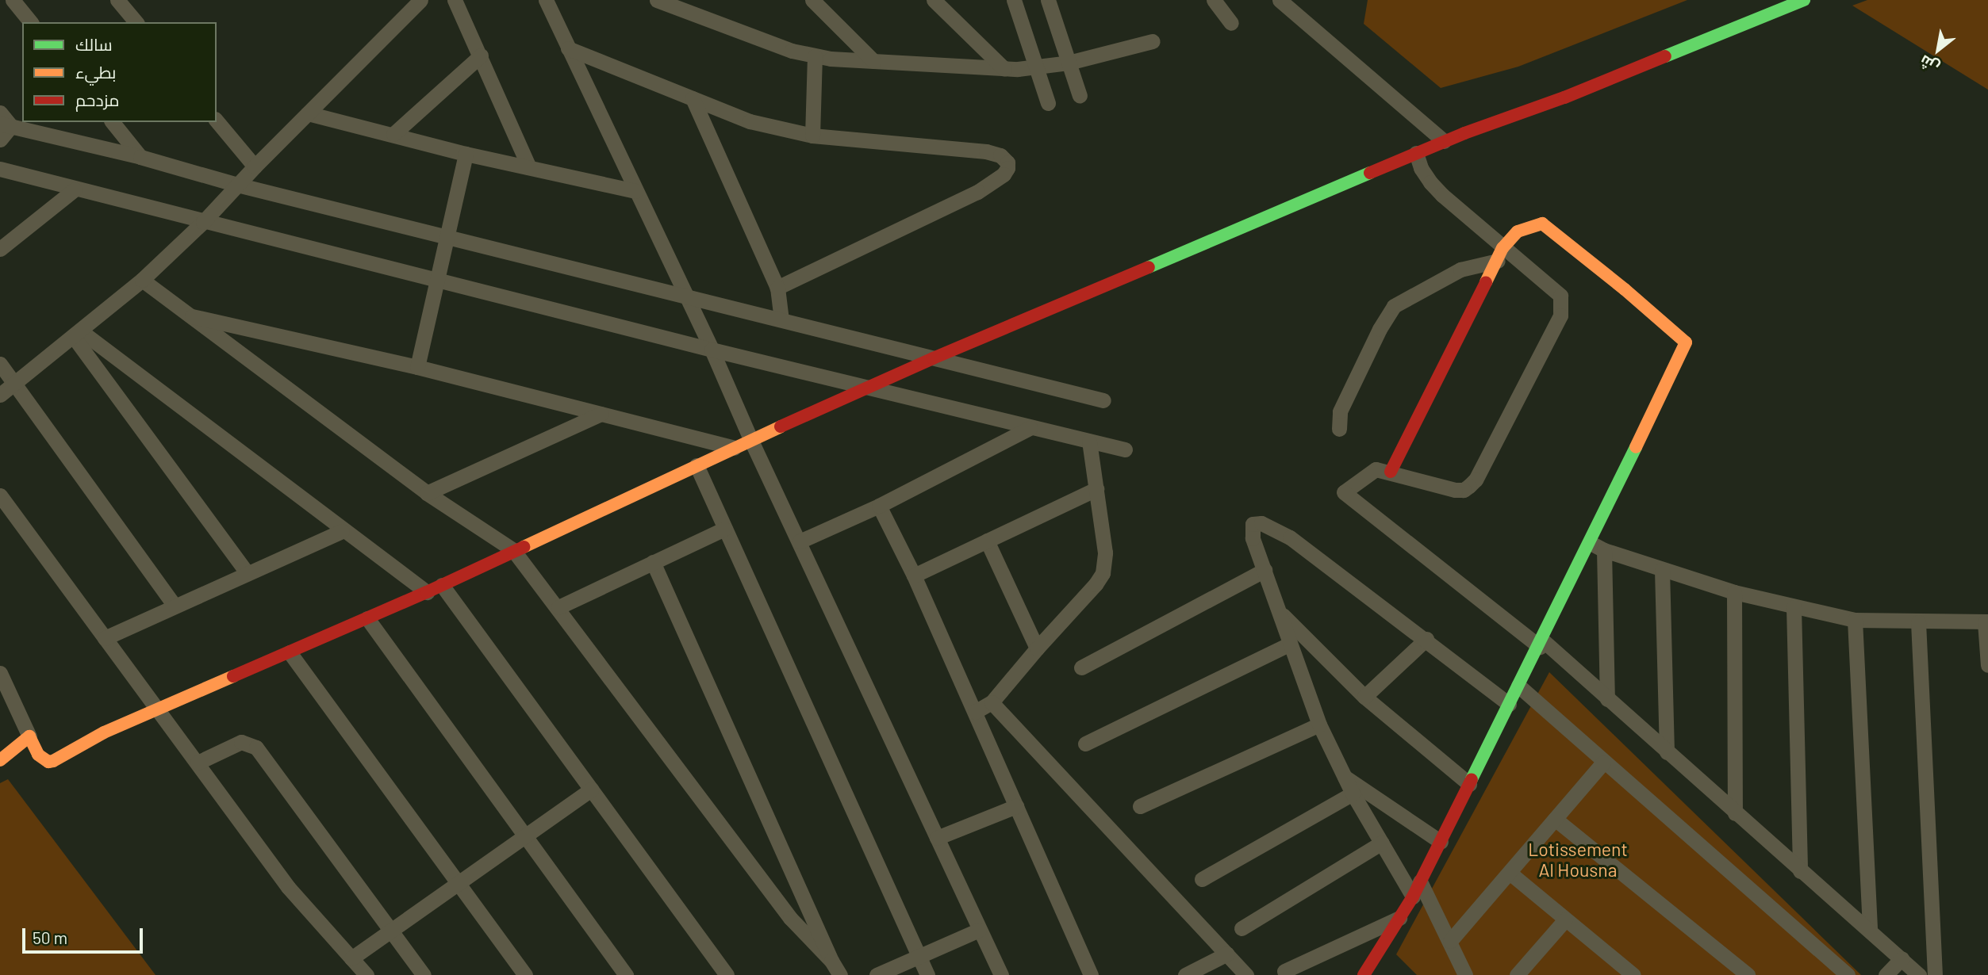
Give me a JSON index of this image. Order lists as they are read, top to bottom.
{
  "parks": ["Lotissement Al Housna"],
  "legend": ["سالك", "بطيء", "مزدحم"],
  "scale_bar": "50 m",
  "north": "bottom left"
}
